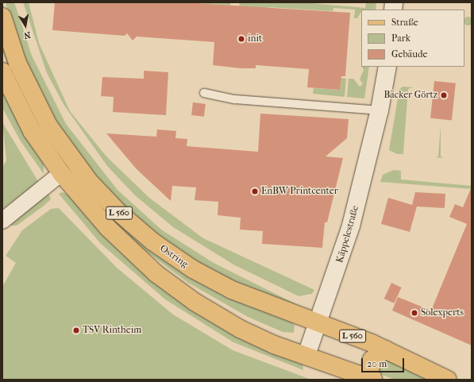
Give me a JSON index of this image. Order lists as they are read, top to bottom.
{
  "streets": {
    "main road": ["L 560", "Ostring"],
    "street": ["Käppelestraße"]
  },
  "crossings": [
    ["L 560", "Käppelestraße"],
    ["Käppelestraße", "Ostring"]
  ],
  "places": [
    "init",
    "Bäcker Görtz",
    "EnBW Printcenter",
    "Solexperts",
    "TSV Rintheim"
  ],
  "legend": ["Straße", "Park", "Gebäude"],
  "scale_bar": "20 m",
  "north": "bottom"
}
